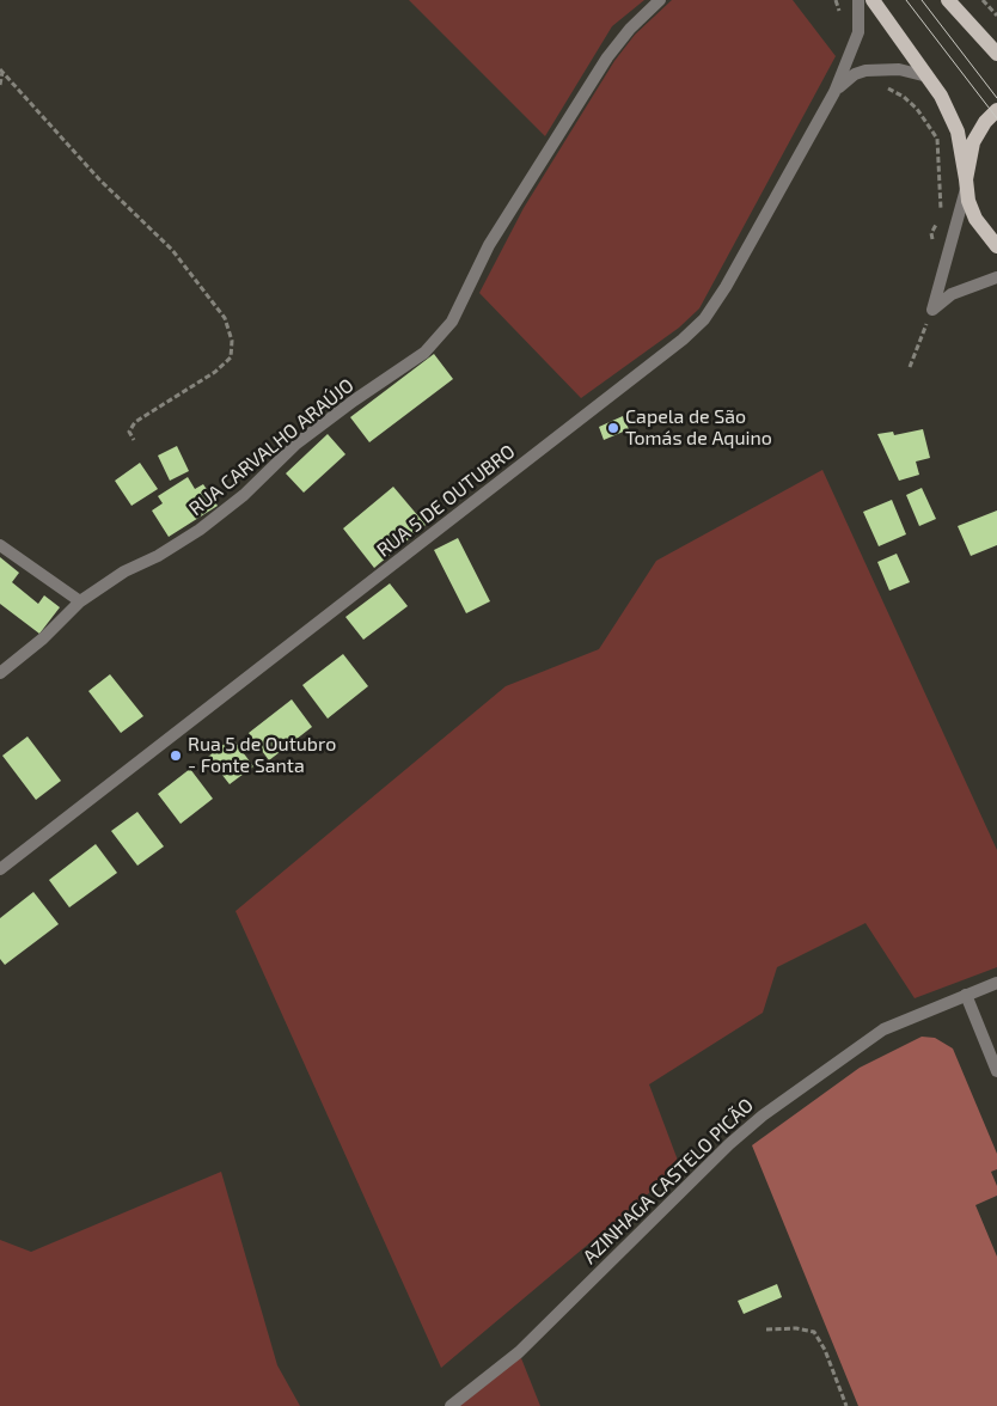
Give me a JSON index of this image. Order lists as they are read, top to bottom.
{
  "streets": {
    "street": ["RUA CARVALHO ARAÚJO", "RUA 5 DE OUTUBRO", "AZINHAGA CASTELO PICÃO"]
  },
  "places": ["Capela de São Tomás de Aquino", "Rua 5 de Outubro - Fonte Santa"]
}
